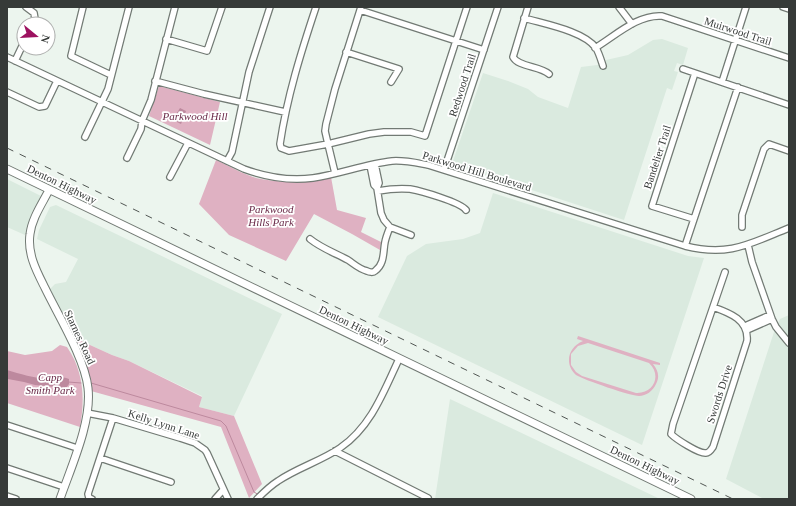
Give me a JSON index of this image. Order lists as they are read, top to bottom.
{
  "streets": {
    "main road": ["Denton Highway", "Starnes Road"],
    "street": [
      "Muirwood Trail",
      "Redwood Trail",
      "Bandelier Trail",
      "Parkwood Hill Boulevard",
      "Swords Drive",
      "Kelly Lynn Lane"
    ]
  },
  "crossings": [
    ["Redwood Trail", "Parkwood Hill Boulevard"],
    ["Denton Highway", "Starnes Road"],
    ["Starnes Road", "Kelly Lynn Lane"]
  ],
  "parks": ["Parkwood Hill", "Parkwood Hills Park", "Capp Smith Park"],
  "north": "right"
}
